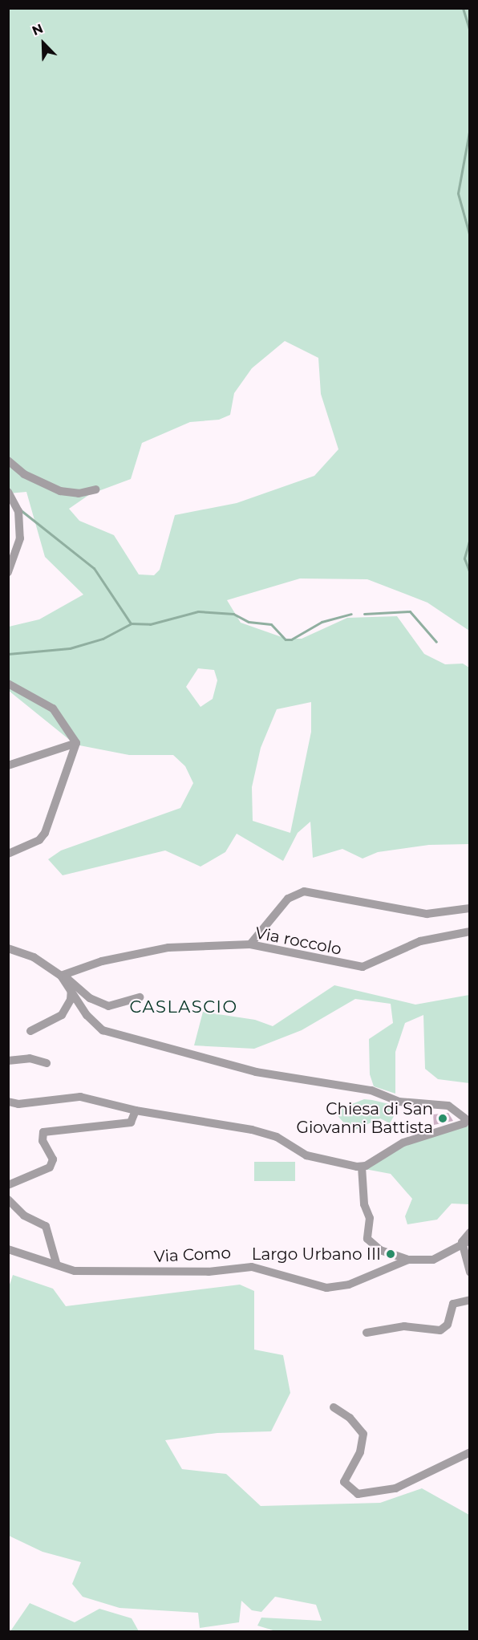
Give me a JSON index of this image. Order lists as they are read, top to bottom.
{
  "streets": {
    "street": ["Via roccolo", "Via Como"]
  },
  "districts": ["CASLASCIO"],
  "places": ["Chiesa di San Giovanni Battista", "Largo Urbano III"],
  "north": "top left"
}
